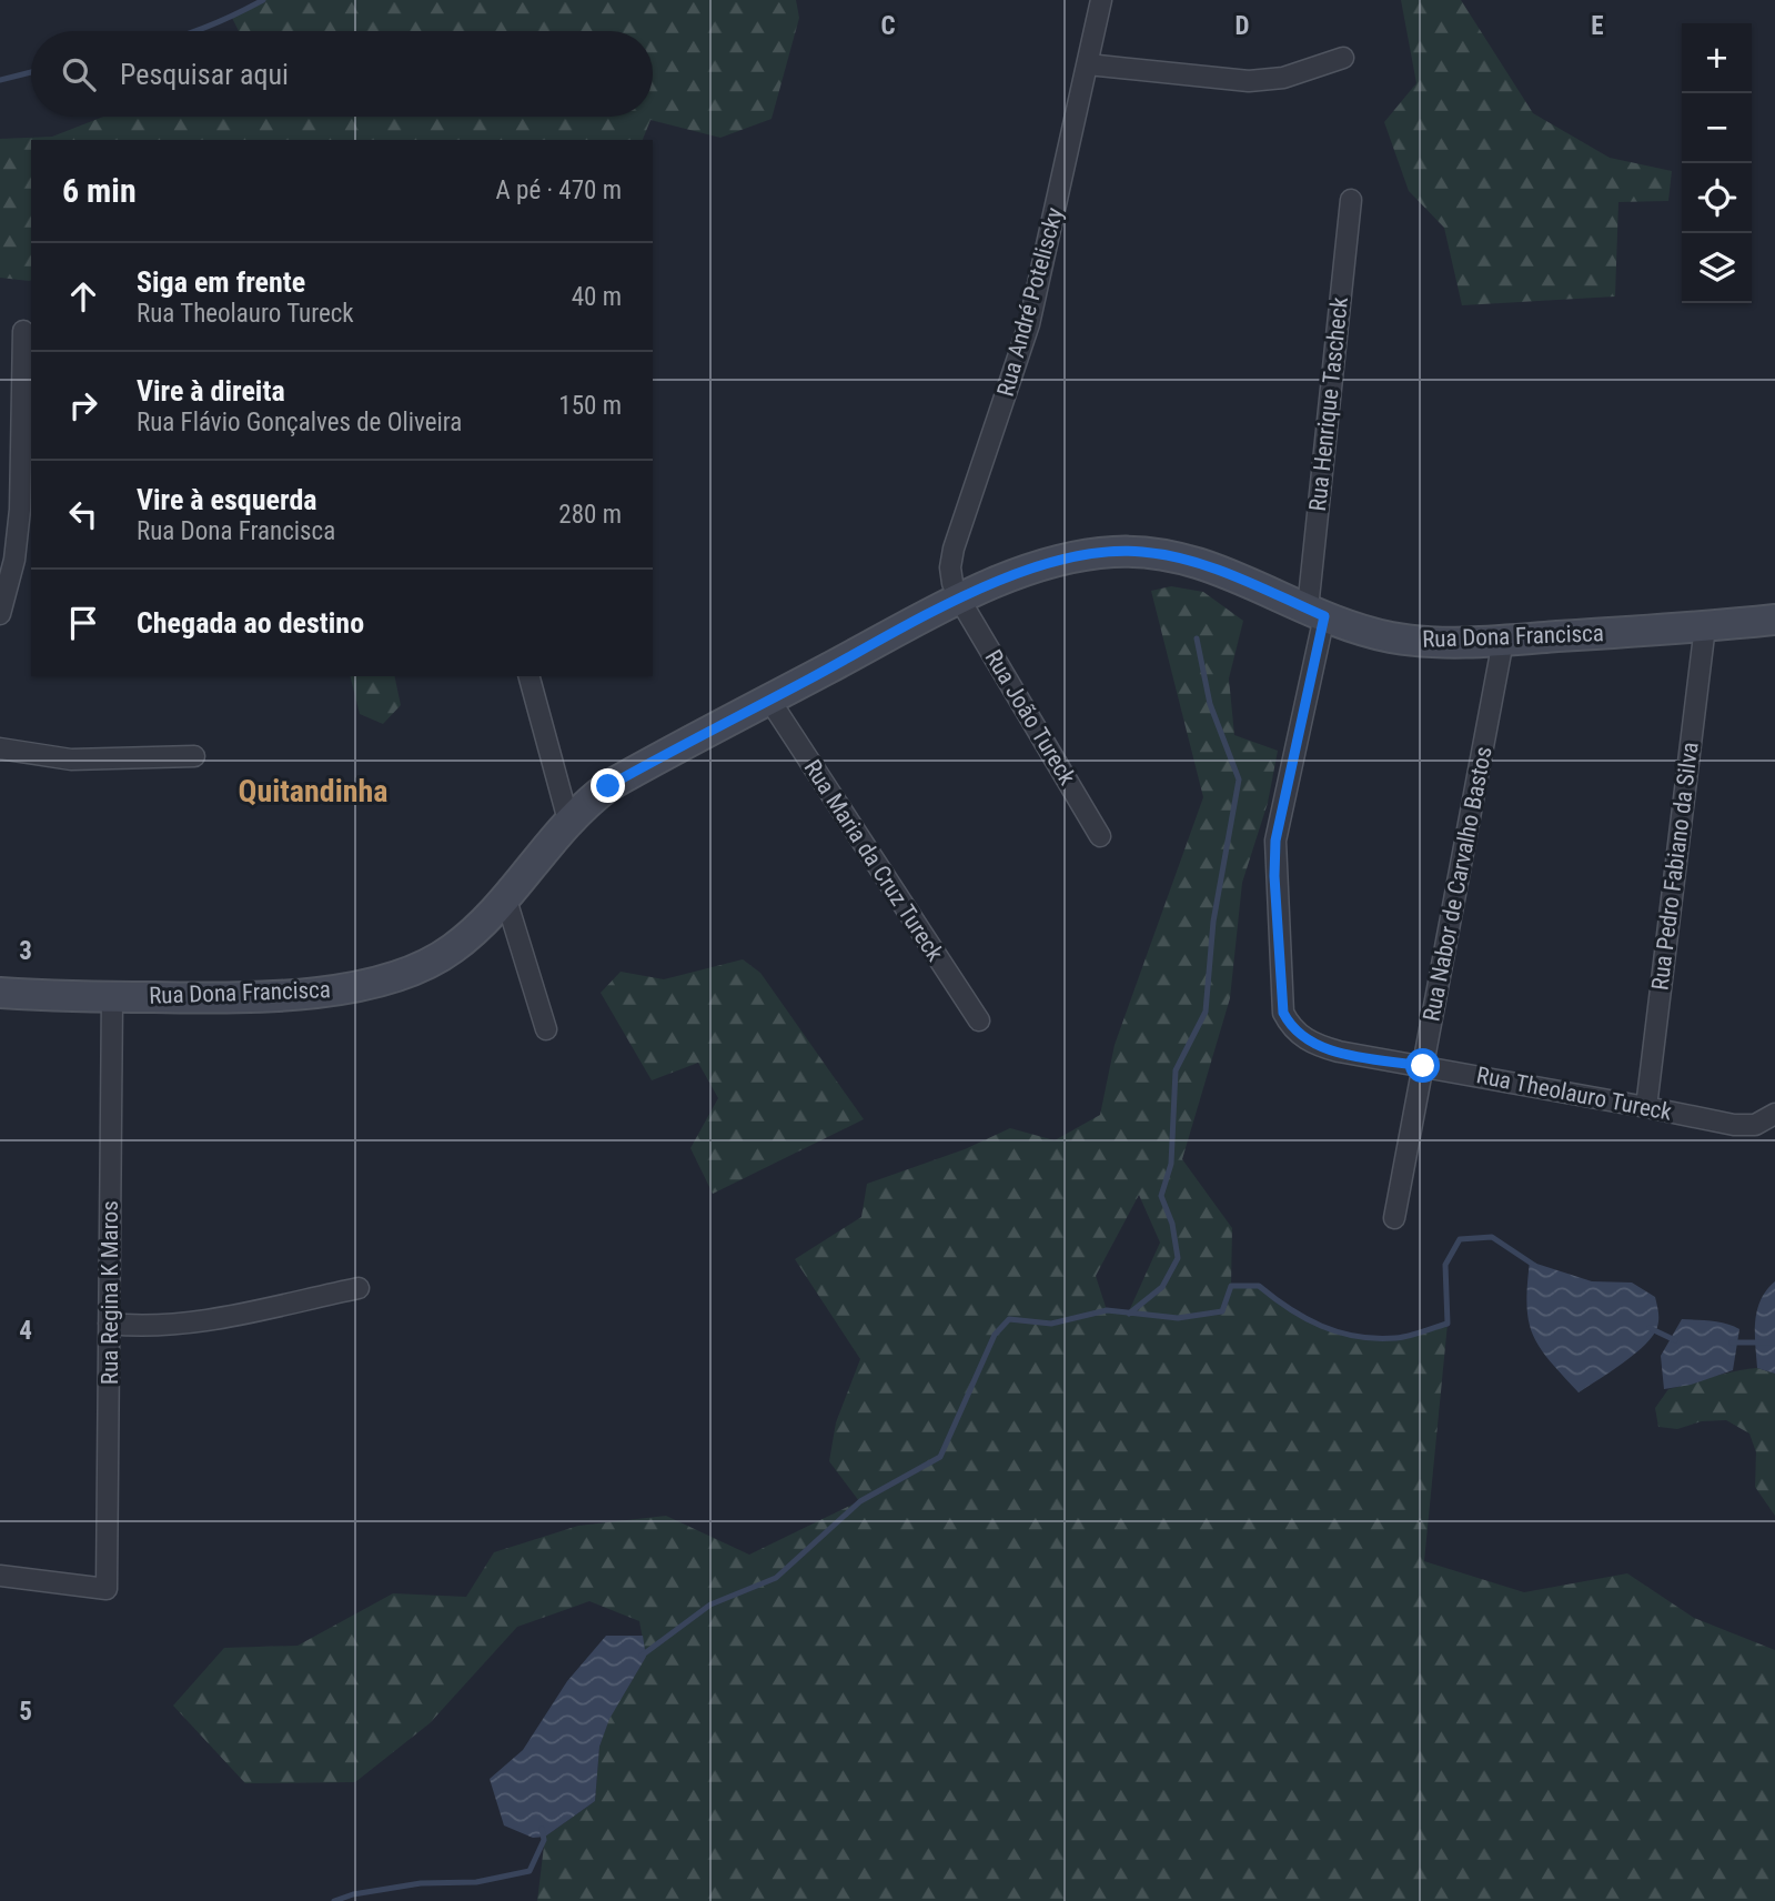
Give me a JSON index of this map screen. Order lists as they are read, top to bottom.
{
  "streets": {
    "main road": ["Rua Dona Francisca"],
    "street": [
      "Rua André Poteliscky",
      "Rua Henrique Tascheck",
      "Rua João Tureck",
      "Rua Maria da Cruz Tureck",
      "Rua Pedro Fabiano da Silva",
      "Rua Nabor de Carvalho Bastos",
      "Rua Theolauro Tureck",
      "Rua Regina K Maros"
    ]
  },
  "crossings": [
    ["Rua André Poteliscky", "Rua Dona Francisca"],
    ["Rua André Poteliscky", "Rua João Tureck"],
    ["Rua Henrique Tascheck", "Rua Dona Francisca"],
    ["Rua Henrique Tascheck", "Rua Theolauro Tureck"],
    ["Rua Dona Francisca", "Rua João Tureck"],
    ["Rua Dona Francisca", "Rua Maria da Cruz Tureck"],
    ["Rua Dona Francisca", "Rua Pedro Fabiano da Silva"],
    ["Rua Dona Francisca", "Rua Nabor de Carvalho Bastos"],
    ["Rua Dona Francisca", "Rua Regina K Maros"],
    ["Rua Pedro Fabiano da Silva", "Rua Theolauro Tureck"],
    ["Rua Nabor de Carvalho Bastos", "Rua Theolauro Tureck"]
  ],
  "districts": ["Quitandinha"],
  "page": {
    "map_buttons": ["+", "−"],
    "search": "Pesquisar aqui",
    "heading": ["6 min", "A pé · 470 m"],
    "list": [
      ["Siga em frente", "Rua Theolauro Tureck", "40 m"],
      ["Vire à direita", "Rua Flávio Gonçalves de Oliveira", "150 m"],
      ["Vire à esquerda", "Rua Dona Francisca", "280 m"],
      "Chegada ao destino"
    ]
  },
  "grid": {
    "columns": ["C", "D", "E"],
    "rows": ["3", "4", "5"]
  }
}
